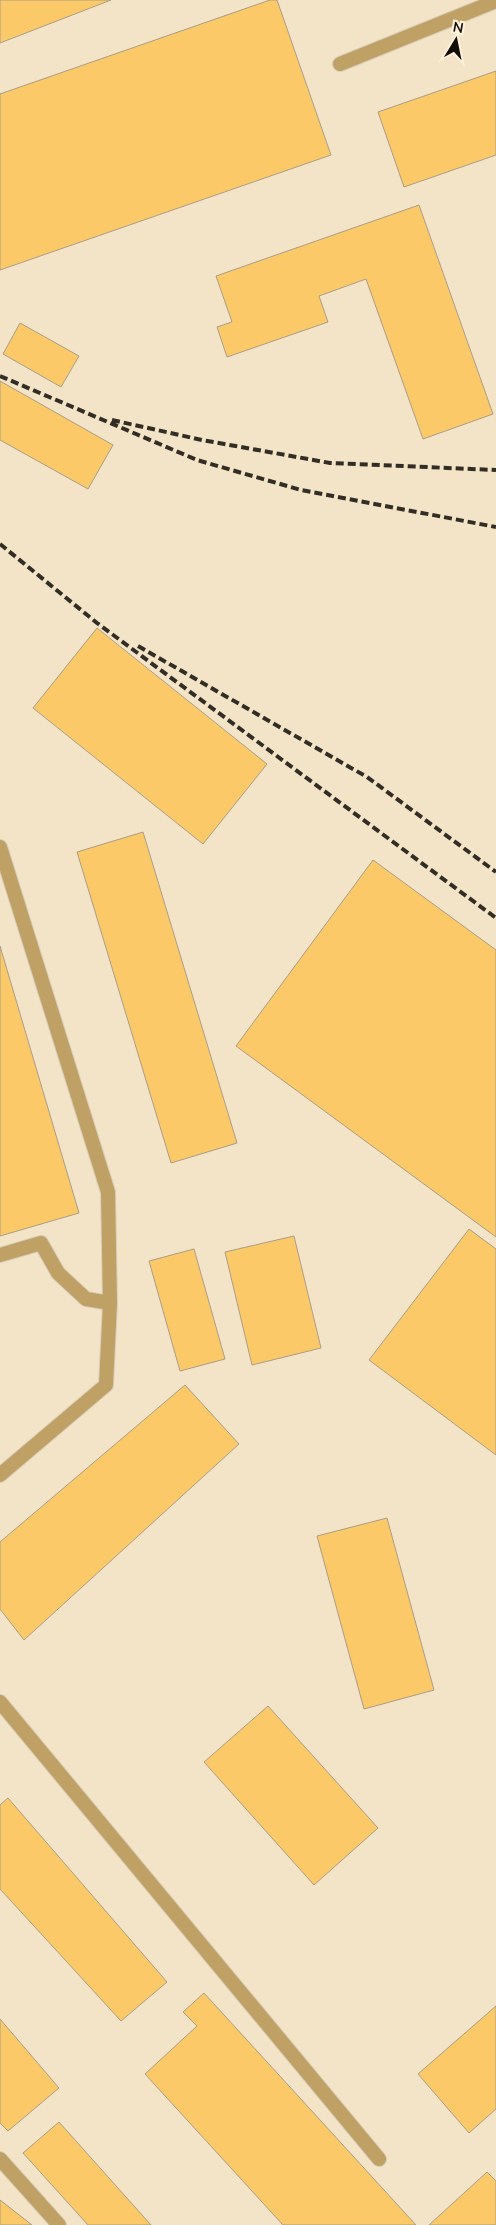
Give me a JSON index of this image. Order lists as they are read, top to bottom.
{
  "north": "top"
}
